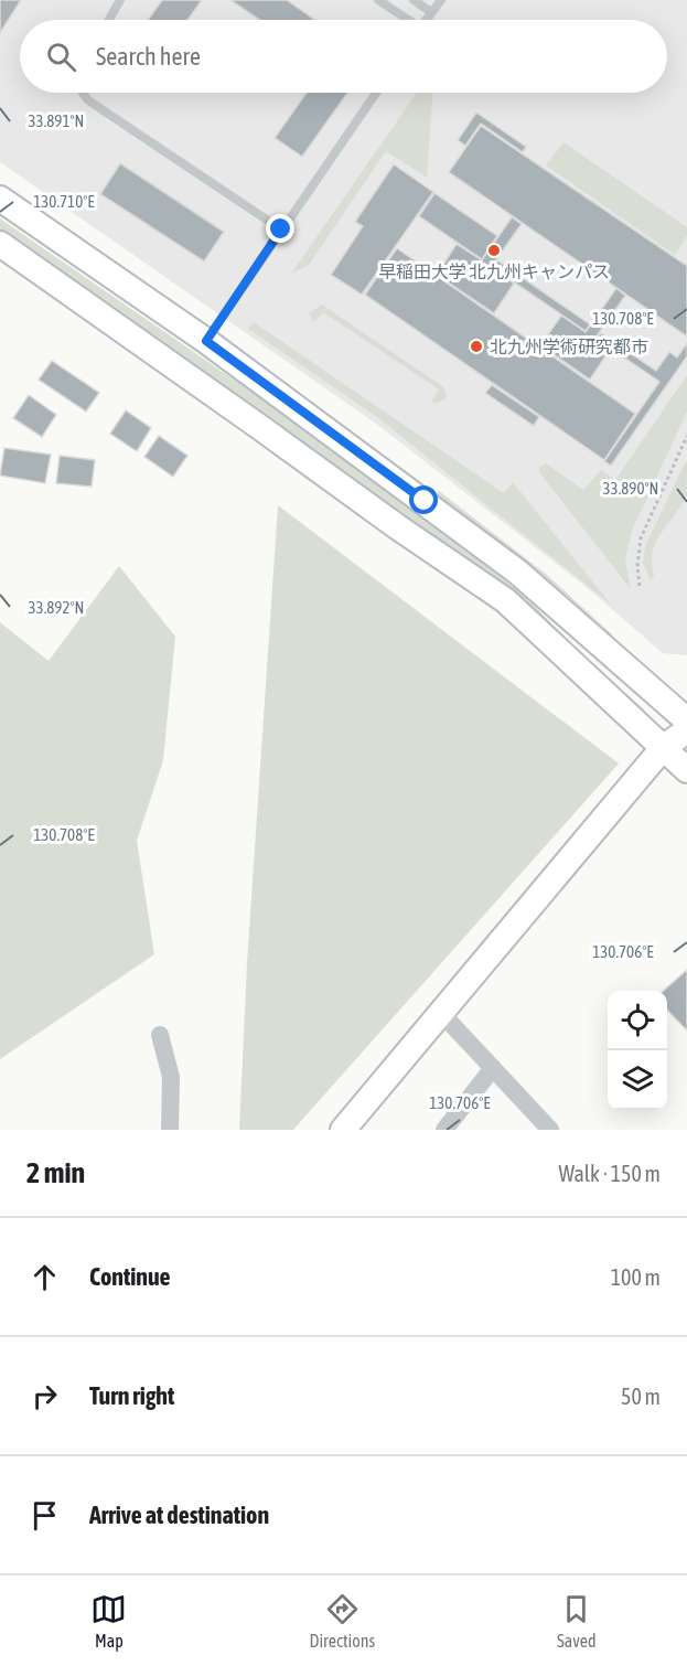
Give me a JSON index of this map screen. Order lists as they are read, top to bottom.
{
  "places": ["早稲田大学 北九州キャンパス", "北九州学術研究都市"],
  "page": {
    "search": "Search here",
    "heading": ["2 min", "Walk · 150 m"],
    "list": [
      ["Continue", "100 m"],
      ["Turn right", "50 m"],
      "Arrive at destination"
    ],
    "nav": ["Map", "Directions", "Saved"]
  },
  "coordinates": [
    "33.891°N",
    "130.710°E",
    "130.708°E",
    "33.890°N",
    "33.892°N",
    "130.706°E"
  ]
}
